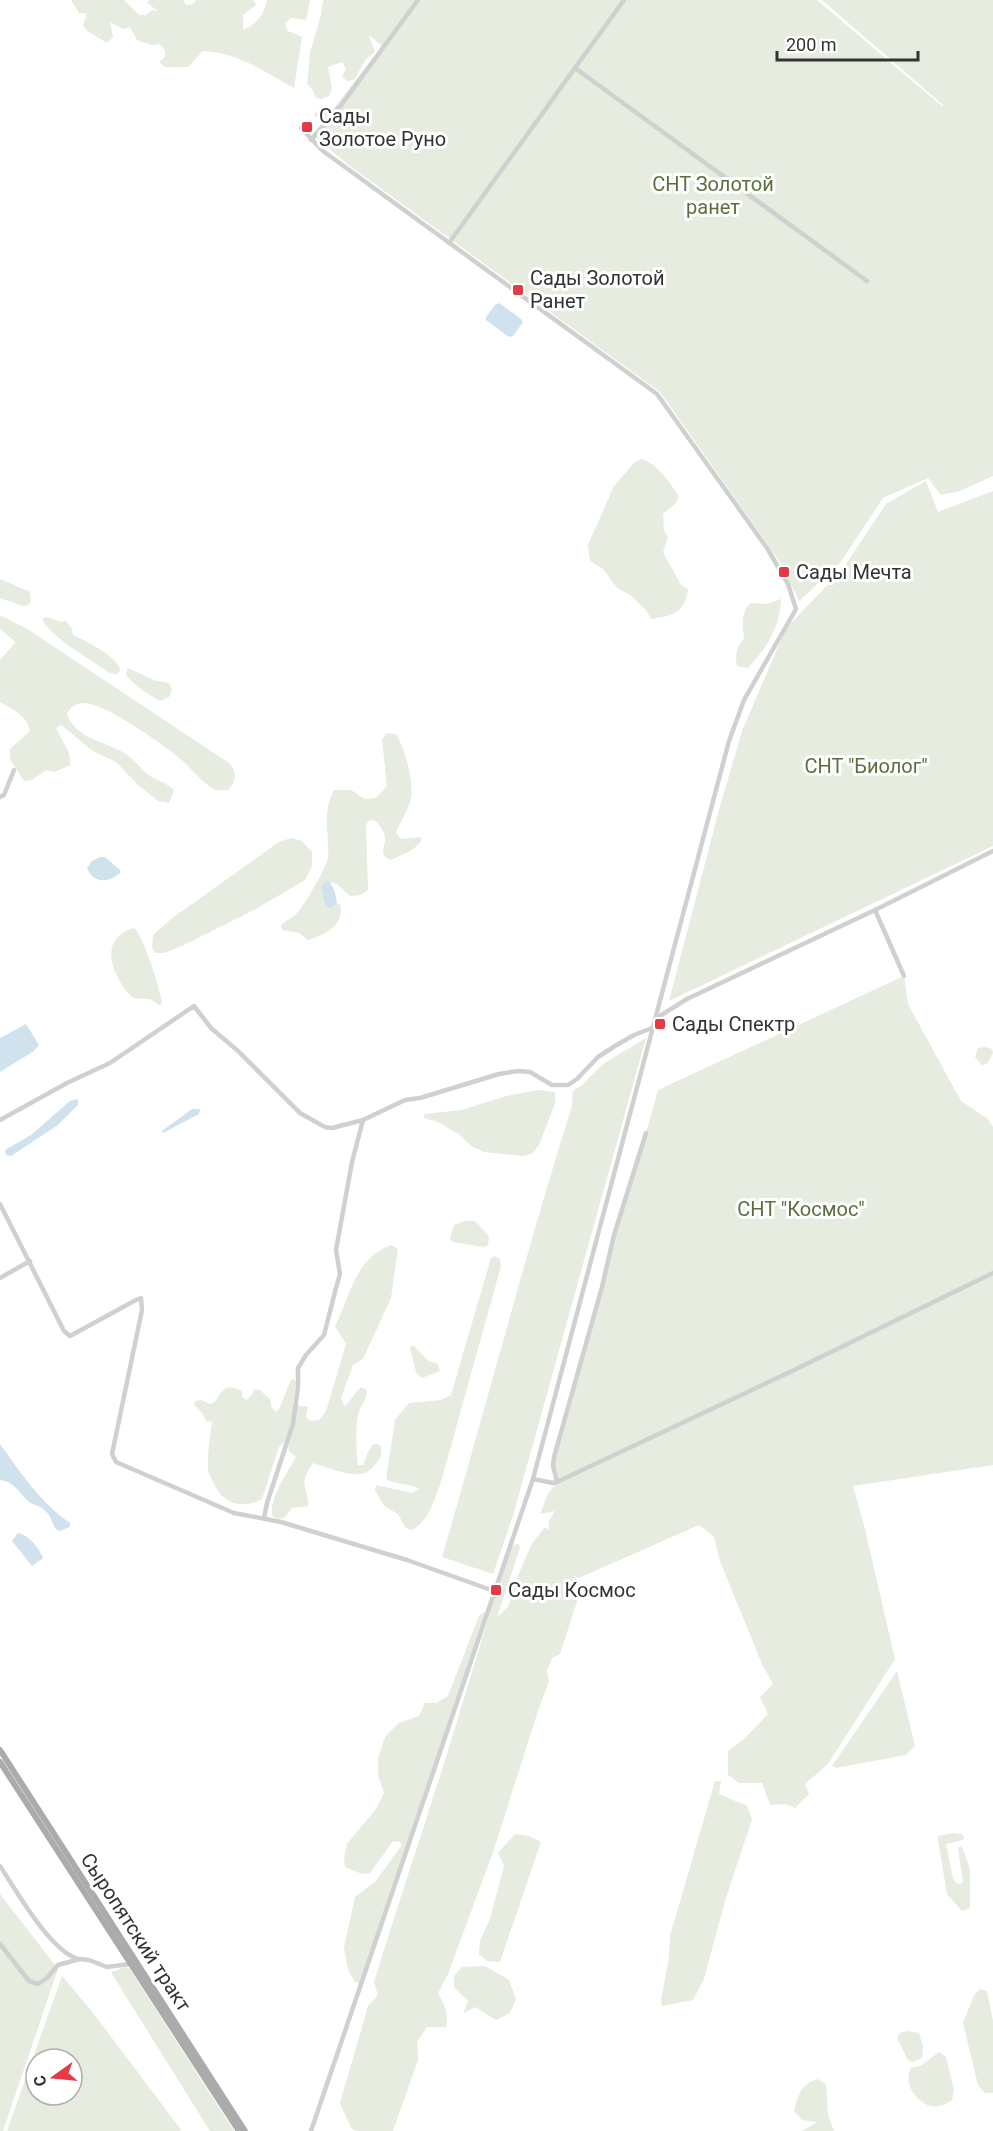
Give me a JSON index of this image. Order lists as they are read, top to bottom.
{
  "streets": {
    "main road": ["Сыропятский тракт"]
  },
  "parks": ["СНТ Золотой ранет", "СНТ \"Биолог\"", "СНТ \"Космос\""],
  "places": {
    "transit": [
      "Сады Золотое Руно",
      "Сады Золотой Ранет",
      "Сады Мечта",
      "Сады Спектр",
      "Сады Космос"
    ]
  },
  "scale_bar": "200 m",
  "north": "left"
}
